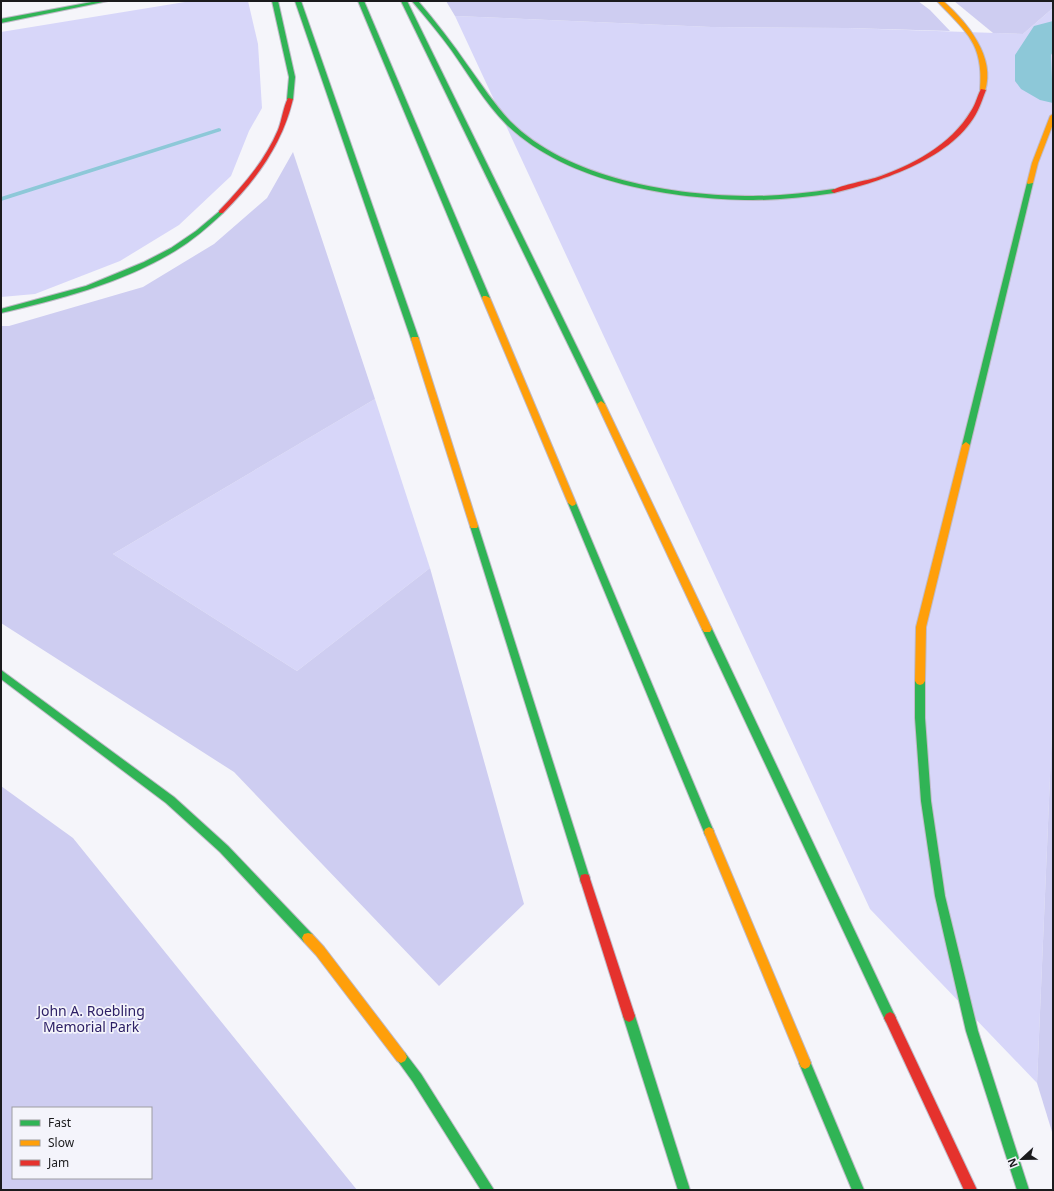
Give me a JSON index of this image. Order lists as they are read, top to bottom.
{
  "parks": ["John A. Roebling Memorial Park"],
  "legend": ["Fast", "Slow", "Jam"],
  "north": "left"
}
